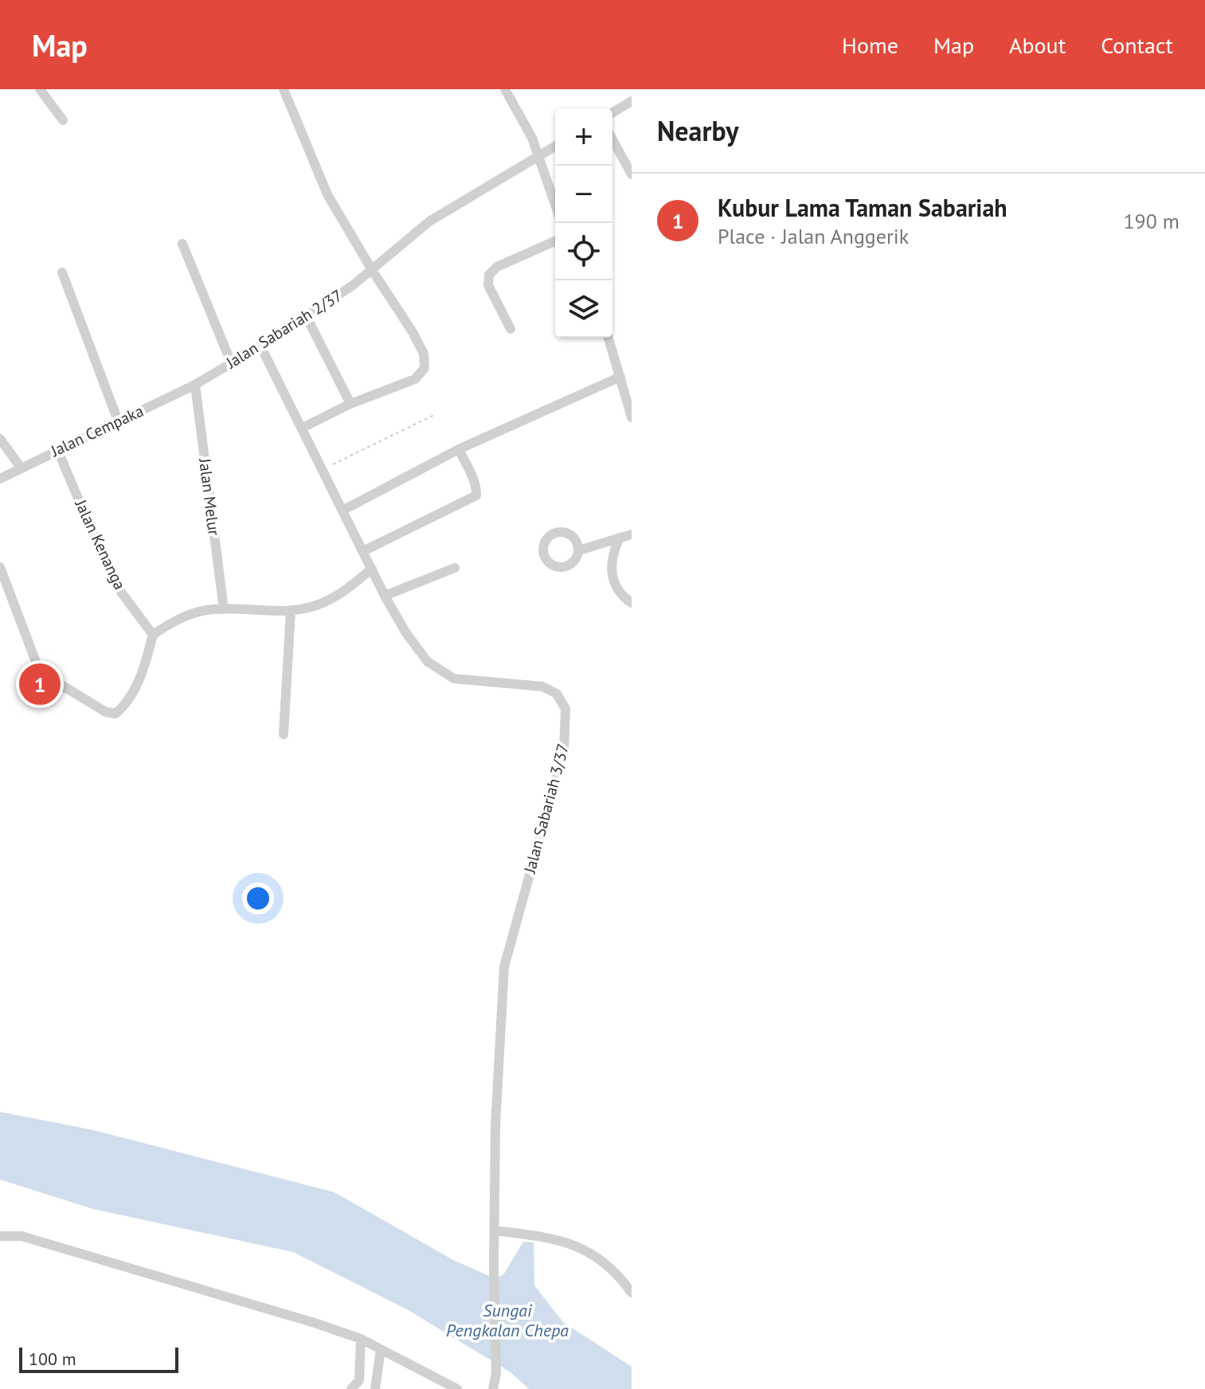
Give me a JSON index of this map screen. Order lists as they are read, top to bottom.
{
  "streets": {
    "street": [
      "Jalan Sabariah 2/37",
      "Jalan Cempaka",
      "Jalan Melur",
      "Jalan Kenanga",
      "Jalan Sabariah 3/37"
    ]
  },
  "crossings": [
    ["Jalan Sabariah 2/37", "Jalan Cempaka"],
    ["Jalan Sabariah 2/37", "Jalan Melur"],
    ["Jalan Sabariah 2/37", "Jalan Sabariah 3/37"],
    ["Jalan Cempaka", "Jalan Melur"],
    ["Jalan Cempaka", "Jalan Kenanga"]
  ],
  "water": ["Sungai Pengkalan Chepa"],
  "scale_bar": "100 m",
  "page": {
    "header": "Map",
    "nav": [
      "Home",
      "Map",
      "About",
      "Contact"
    ],
    "heading": "Nearby",
    "map_buttons": ["+", "−"],
    "list": [
      {
        "mark": "1",
        "name": "Kubur Lama Taman Sabariah",
        "note": "Place · Jalan Anggerik",
        "value": "190 m"
      }
    ],
    "pins": "1",
    "scale": "100 m"
  }
}
